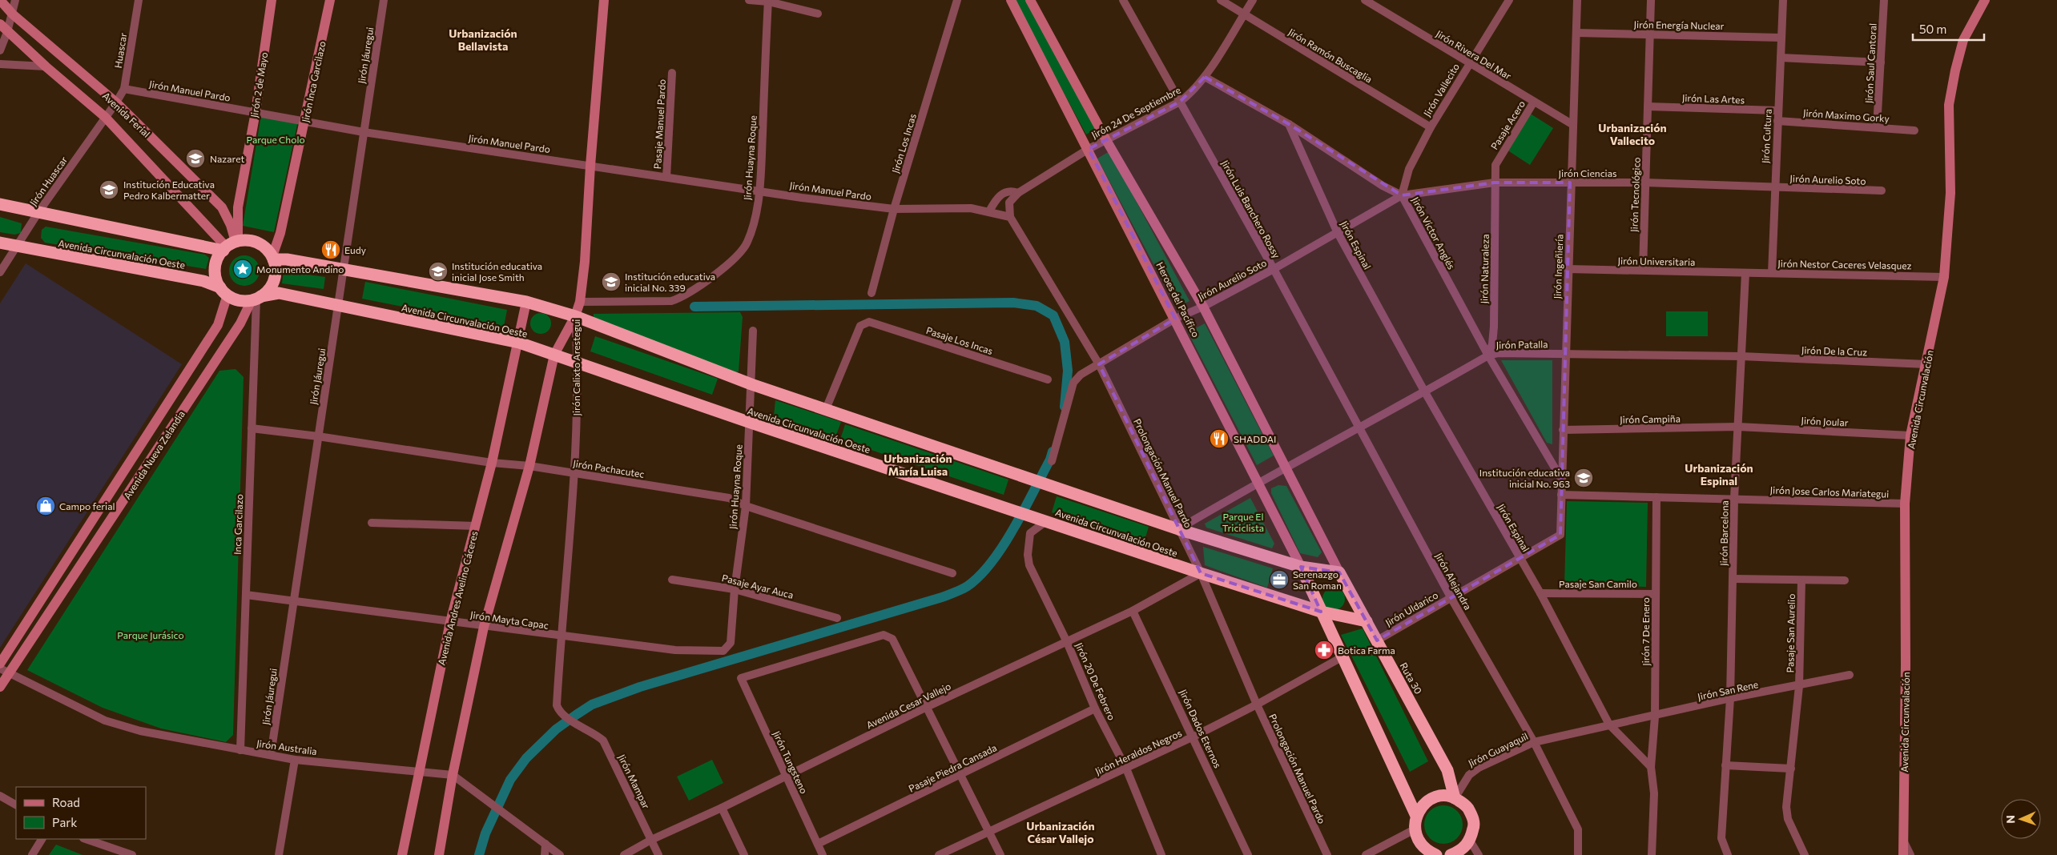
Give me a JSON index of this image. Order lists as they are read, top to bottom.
{
  "streets": {
    "highway": ["Avenida Circunvalación Oeste", "Heroes del Pacífico", "Ruta 30"],
    "street": [
      "Jirón Energía Nuclear",
      "Huascar",
      "Jirón Rivera Del Mar",
      "Jirón Jáuregui",
      "Jirón Ramón Buscaglia",
      "Jirón Saul Cantoral",
      "Jirón Inca Garcilazo",
      "Jirón 2 de Mayo",
      "Jirón Vallecito",
      "Jirón Manuel Pardo",
      "Jirón Las Artes",
      "Jirón 24 De Septiembre",
      "Avenida Ferial",
      "Jirón Maximo Gorky",
      "Pasaje Manuel Pardo",
      "Pasaje Acero",
      "Jirón Cultura",
      "Jirón Los Incas",
      "Jirón Huayna Roque",
      "Jirón Ciencias",
      "Jirón Aurelio Soto",
      "Jirón Huascar",
      "Jirón Tecnológico",
      "Jirón Luis Banchero Rossy",
      "Jirón Víctor Anglés",
      "Jirón Espinal",
      "Jirón Universitaria",
      "Jirón Nestor Caceres Velasquez",
      "Jirón Ingeñiería",
      "Jirón Naturaleza",
      "Pasaje Los Incas",
      "Jirón Patalla",
      "Jirón De la Cruz",
      "Jirón Calixto Arestegui",
      "Avenida Circunvalación",
      "Jirón Campiña",
      "Jirón Joular",
      "Avenida Nueva Zelandia",
      "Jirón Pachacutec",
      "Prolongación Manuel Pardo",
      "Jirón Jose Carlos Mariategui",
      "Inca Garcilazo",
      "Jirón Barcelona",
      "Jirón Alejandra",
      "Pasaje San Camilo",
      "Pasaje Ayar Auca",
      "Avenida Andres Avelino Cáceres",
      "Jirón Uldarico",
      "Jirón Mayta Capac",
      "Jirón 7 De Enero",
      "Pasaje San Aurelio",
      "Jirón 20 De Febrero",
      "Jirón San Rene",
      "Avenida Cesar Vallejo",
      "Jirón Dados Eternos",
      "Jirón Australia",
      "Jirón Guayaquil",
      "Jirón Heraldos Negros",
      "Jirón Tungsteno",
      "Pasaje Piedra Cansada",
      "Jirón Mampar"
    ]
  },
  "crossings": [
    ["Jirón Energía Nuclear", "Jirón Cultura"],
    ["Jirón Energía Nuclear", "Jirón Tecnológico"],
    ["Jirón Energía Nuclear", "Jirón Ingeñiería"],
    ["Huascar", "Jirón Manuel Pardo"],
    ["Huascar", "Avenida Ferial"],
    ["Huascar", "Jirón Huascar"],
    ["Jirón Rivera Del Mar", "Jirón Vallecito"],
    ["Jirón Rivera Del Mar", "Pasaje Acero"],
    ["Jirón Rivera Del Mar", "Jirón Ingeñiería"],
    ["Jirón Jáuregui", "Jirón Manuel Pardo"],
    ["Jirón Jáuregui", "Avenida Circunvalación Oeste"],
    ["Jirón Jáuregui", "Jirón Pachacutec"],
    ["Jirón Jáuregui", "Jirón Mayta Capac"],
    ["Jirón Jáuregui", "Jirón Australia"],
    ["Jirón Ramón Buscaglia", "Jirón Vallecito"],
    ["Jirón Ramón Buscaglia", "Jirón 24 De Septiembre"],
    ["Jirón Saul Cantoral", "Jirón Maximo Gorky"],
    ["Jirón Inca Garcilazo", "Jirón 2 de Mayo"],
    ["Jirón Inca Garcilazo", "Jirón Manuel Pardo"],
    ["Jirón Inca Garcilazo", "Avenida Ferial"],
    ["Jirón Inca Garcilazo", "Avenida Circunvalación Oeste"],
    ["Jirón Inca Garcilazo", "Avenida Nueva Zelandia"],
    ["Jirón Inca Garcilazo", "Inca Garcilazo"],
    ["Jirón 2 de Mayo", "Jirón Manuel Pardo"],
    ["Jirón 2 de Mayo", "Avenida Ferial"],
    ["Jirón 2 de Mayo", "Avenida Circunvalación Oeste"],
    ["Jirón 2 de Mayo", "Avenida Nueva Zelandia"],
    ["Jirón 2 de Mayo", "Inca Garcilazo"],
    ["Jirón Vallecito", "Jirón Ciencias"],
    ["Jirón Vallecito", "Jirón Aurelio Soto"],
    ["Jirón Vallecito", "Jirón Víctor Anglés"],
    ["Jirón Manuel Pardo", "Pasaje Manuel Pardo"],
    ["Jirón Manuel Pardo", "Jirón Los Incas"],
    ["Jirón Manuel Pardo", "Jirón Huayna Roque"],
    ["Jirón Manuel Pardo", "Jirón Calixto Arestegui"],
    ["Jirón Las Artes", "Jirón Cultura"],
    ["Jirón Las Artes", "Jirón Tecnológico"],
    ["Jirón 24 De Septiembre", "Jirón Luis Banchero Rossy"],
    ["Jirón 24 De Septiembre", "Jirón Víctor Anglés"],
    ["Jirón 24 De Septiembre", "Heroes del Pacífico"],
    ["Avenida Ferial", "Jirón Huascar"],
    ["Avenida Ferial", "Avenida Circunvalación Oeste"],
    ["Avenida Ferial", "Avenida Nueva Zelandia"],
    ["Avenida Ferial", "Inca Garcilazo"],
    ["Jirón Maximo Gorky", "Jirón Cultura"],
    ["Pasaje Acero", "Jirón Ciencias"],
    ["Pasaje Acero", "Jirón Naturaleza"],
    ["Jirón Cultura", "Jirón Ciencias"],
    ["Jirón Cultura", "Jirón Aurelio Soto"],
    ["Jirón Cultura", "Jirón Nestor Caceres Velasquez"],
    ["Jirón Huayna Roque", "Avenida Circunvalación Oeste"],
    ["Jirón Huayna Roque", "Jirón Calixto Arestegui"],
    ["Jirón Huayna Roque", "Jirón Pachacutec"],
    ["Jirón Huayna Roque", "Pasaje Ayar Auca"],
    ["Jirón Huayna Roque", "Jirón Mayta Capac"],
    ["Jirón Ciencias", "Jirón Aurelio Soto"],
    ["Jirón Ciencias", "Jirón Tecnológico"],
    ["Jirón Ciencias", "Jirón Víctor Anglés"],
    ["Jirón Ciencias", "Jirón Ingeñiería"],
    ["Jirón Ciencias", "Jirón Naturaleza"],
    ["Jirón Aurelio Soto", "Jirón Luis Banchero Rossy"],
    ["Jirón Aurelio Soto", "Jirón Víctor Anglés"],
    ["Jirón Aurelio Soto", "Jirón Espinal"],
    ["Jirón Aurelio Soto", "Heroes del Pacífico"],
    ["Jirón Aurelio Soto", "Prolongación Manuel Pardo"],
    ["Jirón Huascar", "Avenida Circunvalación Oeste"],
    ["Jirón Tecnológico", "Jirón Universitaria"],
    ["Jirón Luis Banchero Rossy", "Jirón Patalla"],
    ["Jirón Luis Banchero Rossy", "Jirón Alejandra"],
    ["Jirón Víctor Anglés", "Jirón Espinal"],
    ["Jirón Víctor Anglés", "Jirón Ingeñiería"],
    ["Jirón Víctor Anglés", "Jirón Naturaleza"],
    ["Jirón Víctor Anglés", "Jirón Patalla"],
    ["Jirón Espinal", "Jirón Patalla"],
    ["Jirón Espinal", "Pasaje San Camilo"],
    ["Jirón Espinal", "Jirón Uldarico"],
    ["Jirón Espinal", "Jirón 7 De Enero"],
    ["Jirón Espinal", "Jirón San Rene"],
    ["Jirón Espinal", "Jirón Guayaquil"],
    ["Avenida Circunvalación Oeste", "Heroes del Pacífico"],
    ["Avenida Circunvalación Oeste", "Jirón Calixto Arestegui"],
    ["Avenida Circunvalación Oeste", "Avenida Nueva Zelandia"],
    ["Avenida Circunvalación Oeste", "Prolongación Manuel Pardo"],
    ["Avenida Circunvalación Oeste", "Inca Garcilazo"],
    ["Avenida Circunvalación Oeste", "Avenida Andres Avelino Cáceres"],
    ["Avenida Circunvalación Oeste", "Ruta 30"],
    ["Avenida Circunvalación Oeste", "Jirón 20 De Febrero"],
    ["Avenida Circunvalación Oeste", "Avenida Cesar Vallejo"],
    ["Jirón Universitaria", "Jirón Nestor Caceres Velasquez"],
    ["Jirón Universitaria", "Jirón Ingeñiería"],
    ["Jirón Universitaria", "Jirón Barcelona"],
    ["Jirón Nestor Caceres Velasquez", "Avenida Circunvalación"],
    ["Jirón Nestor Caceres Velasquez", "Jirón Barcelona"],
    ["Jirón Ingeñiería", "Jirón Patalla"],
    ["Jirón Ingeñiería", "Jirón Campiña"],
    ["Jirón Ingeñiería", "Jirón Jose Carlos Mariategui"],
    ["Jirón Ingeñiería", "Jirón Uldarico"],
    ["Jirón Naturaleza", "Jirón Patalla"],
    ["Heroes del Pacífico", "Jirón Patalla"],
    ["Heroes del Pacífico", "Ruta 30"],
    ["Jirón Patalla", "Jirón De la Cruz"],
    ["Jirón Patalla", "Prolongación Manuel Pardo"],
    ["Jirón Patalla", "Jirón Barcelona"],
    ["Jirón Patalla", "Jirón Alejandra"],
    ["Jirón De la Cruz", "Avenida Circunvalación"],
    ["Jirón De la Cruz", "Jirón Barcelona"],
    ["Jirón Calixto Arestegui", "Jirón Pachacutec"],
    ["Jirón Calixto Arestegui", "Jirón Mayta Capac"],
    ["Jirón Calixto Arestegui", "Jirón Mampar"],
    ["Avenida Circunvalación", "Jirón Joular"],
    ["Avenida Circunvalación", "Jirón Jose Carlos Mariategui"],
    ["Jirón Campiña", "Jirón Joular"],
    ["Jirón Campiña", "Jirón Barcelona"],
    ["Jirón Joular", "Jirón Barcelona"],
    ["Avenida Nueva Zelandia", "Inca Garcilazo"],
    ["Avenida Nueva Zelandia", "Jirón Australia"],
    ["Jirón Pachacutec", "Inca Garcilazo"],
    ["Jirón Pachacutec", "Avenida Andres Avelino Cáceres"],
    ["Prolongación Manuel Pardo", "Avenida Cesar Vallejo"],
    ["Prolongación Manuel Pardo", "Jirón Heraldos Negros"],
    ["Jirón Jose Carlos Mariategui", "Jirón Barcelona"],
    ["Jirón Jose Carlos Mariategui", "Jirón 7 De Enero"],
    ["Inca Garcilazo", "Jirón Mayta Capac"],
    ["Inca Garcilazo", "Jirón Australia"],
    ["Jirón Barcelona", "Jirón San Rene"],
    ["Jirón Alejandra", "Jirón Uldarico"],
    ["Jirón Alejandra", "Jirón Guayaquil"],
    ["Pasaje San Camilo", "Jirón 7 De Enero"],
    ["Avenida Andres Avelino Cáceres", "Jirón Mayta Capac"],
    ["Avenida Andres Avelino Cáceres", "Jirón Australia"],
    ["Jirón Uldarico", "Ruta 30"],
    ["Jirón 7 De Enero", "Jirón San Rene"],
    ["Pasaje San Aurelio", "Jirón San Rene"],
    ["Ruta 30", "Jirón Guayaquil"],
    ["Jirón 20 De Febrero", "Avenida Cesar Vallejo"],
    ["Jirón 20 De Febrero", "Jirón Heraldos Negros"],
    ["Jirón 20 De Febrero", "Pasaje Piedra Cansada"],
    ["Jirón San Rene", "Jirón Guayaquil"],
    ["Avenida Cesar Vallejo", "Jirón Dados Eternos"],
    ["Avenida Cesar Vallejo", "Jirón Tungsteno"],
    ["Avenida Cesar Vallejo", "Jirón Mampar"],
    ["Jirón Dados Eternos", "Jirón Heraldos Negros"],
    ["Jirón Tungsteno", "Pasaje Piedra Cansada"]
  ],
  "districts": [
    "Urbanización Bellavista",
    "Urbanización Vallecito",
    "Urbanización María Luisa",
    "Urbanización Espinal",
    "Urbanización César Vallejo"
  ],
  "parks": ["Parque Cholo", "Parque El Triciclista", "Parque Jurásico"],
  "places": {
    "school or university": [
      "Nazaret",
      "Institución Educativa Pedro Kalbermatter",
      "Institución educativa inicial Jose Smith",
      "Institución educativa inicial No. 339",
      "Institución educativa inicial No. 963"
    ],
    "restaurant": ["Eudy", "SHADDAI"],
    "place": ["Monumento Andino"],
    "shop": ["Campo ferial"],
    "office": ["Serenazgo San Roman"],
    "pharmacy": ["Botica Farma"]
  },
  "legend": ["Road", "Park"],
  "scale_bar": "50 m",
  "north": "left"
}
